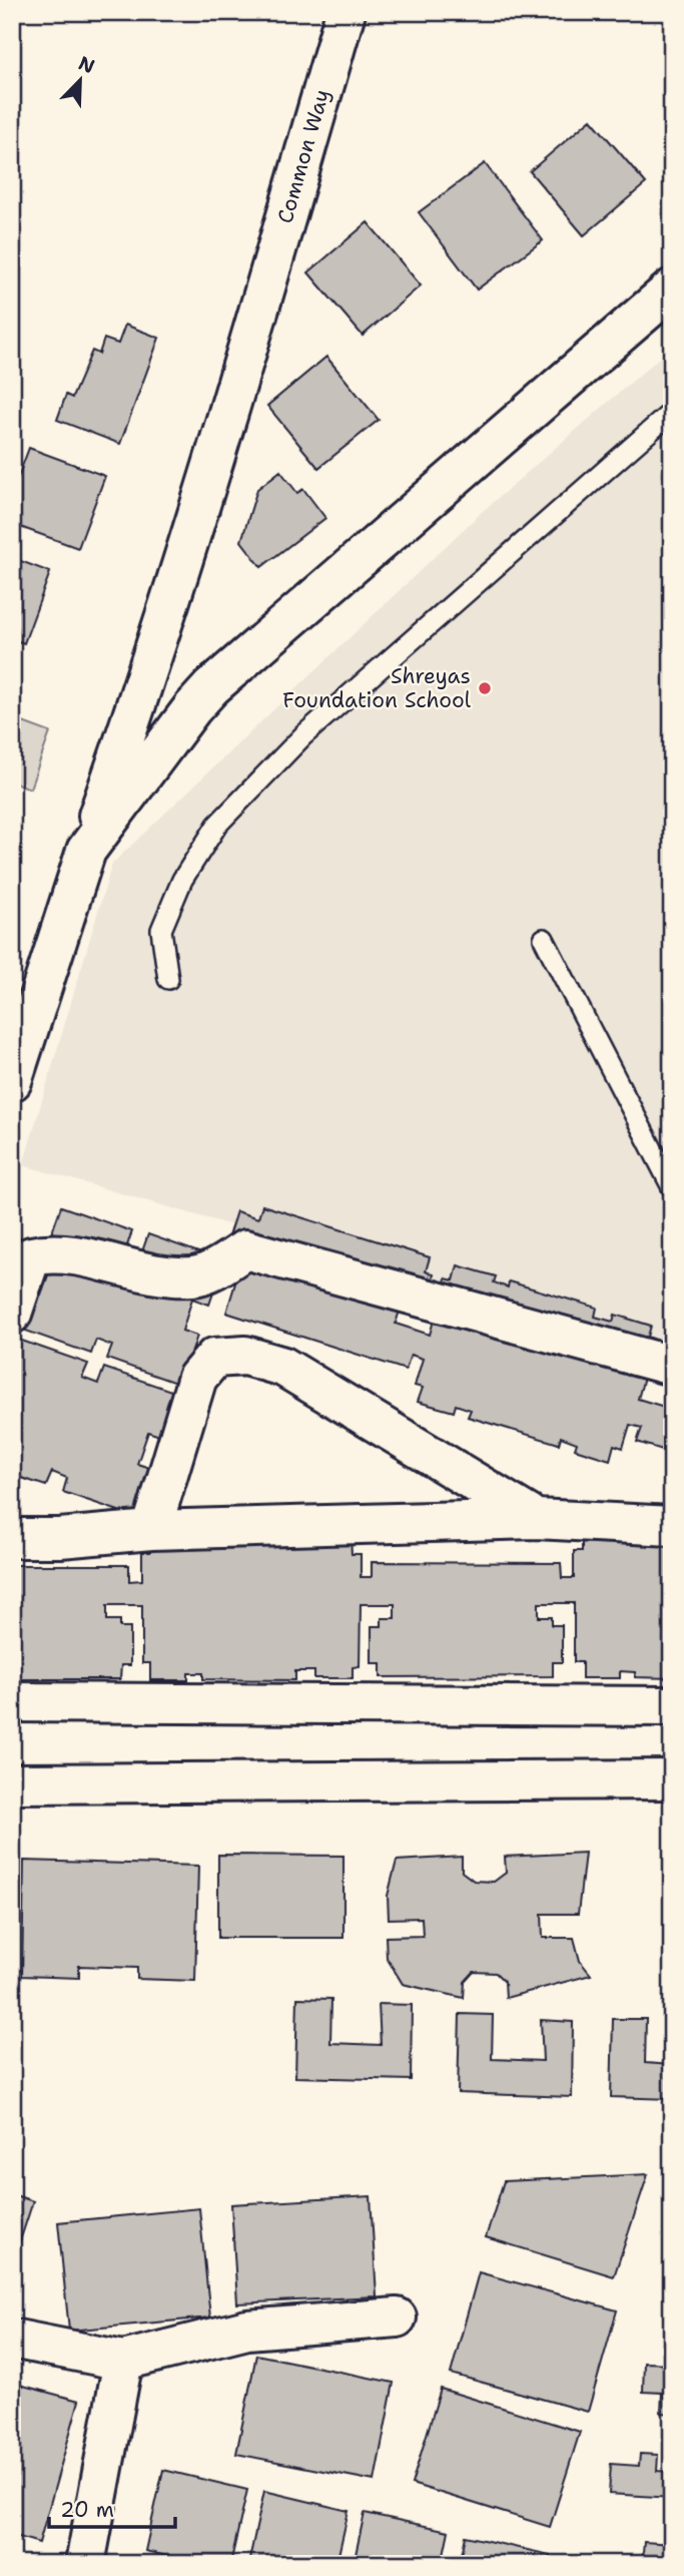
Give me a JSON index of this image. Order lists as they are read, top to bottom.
{
  "streets": {
    "street": ["Common Way"]
  },
  "places": ["Shreyas Foundation School"],
  "scale_bar": "20 m",
  "north": "top right"
}
